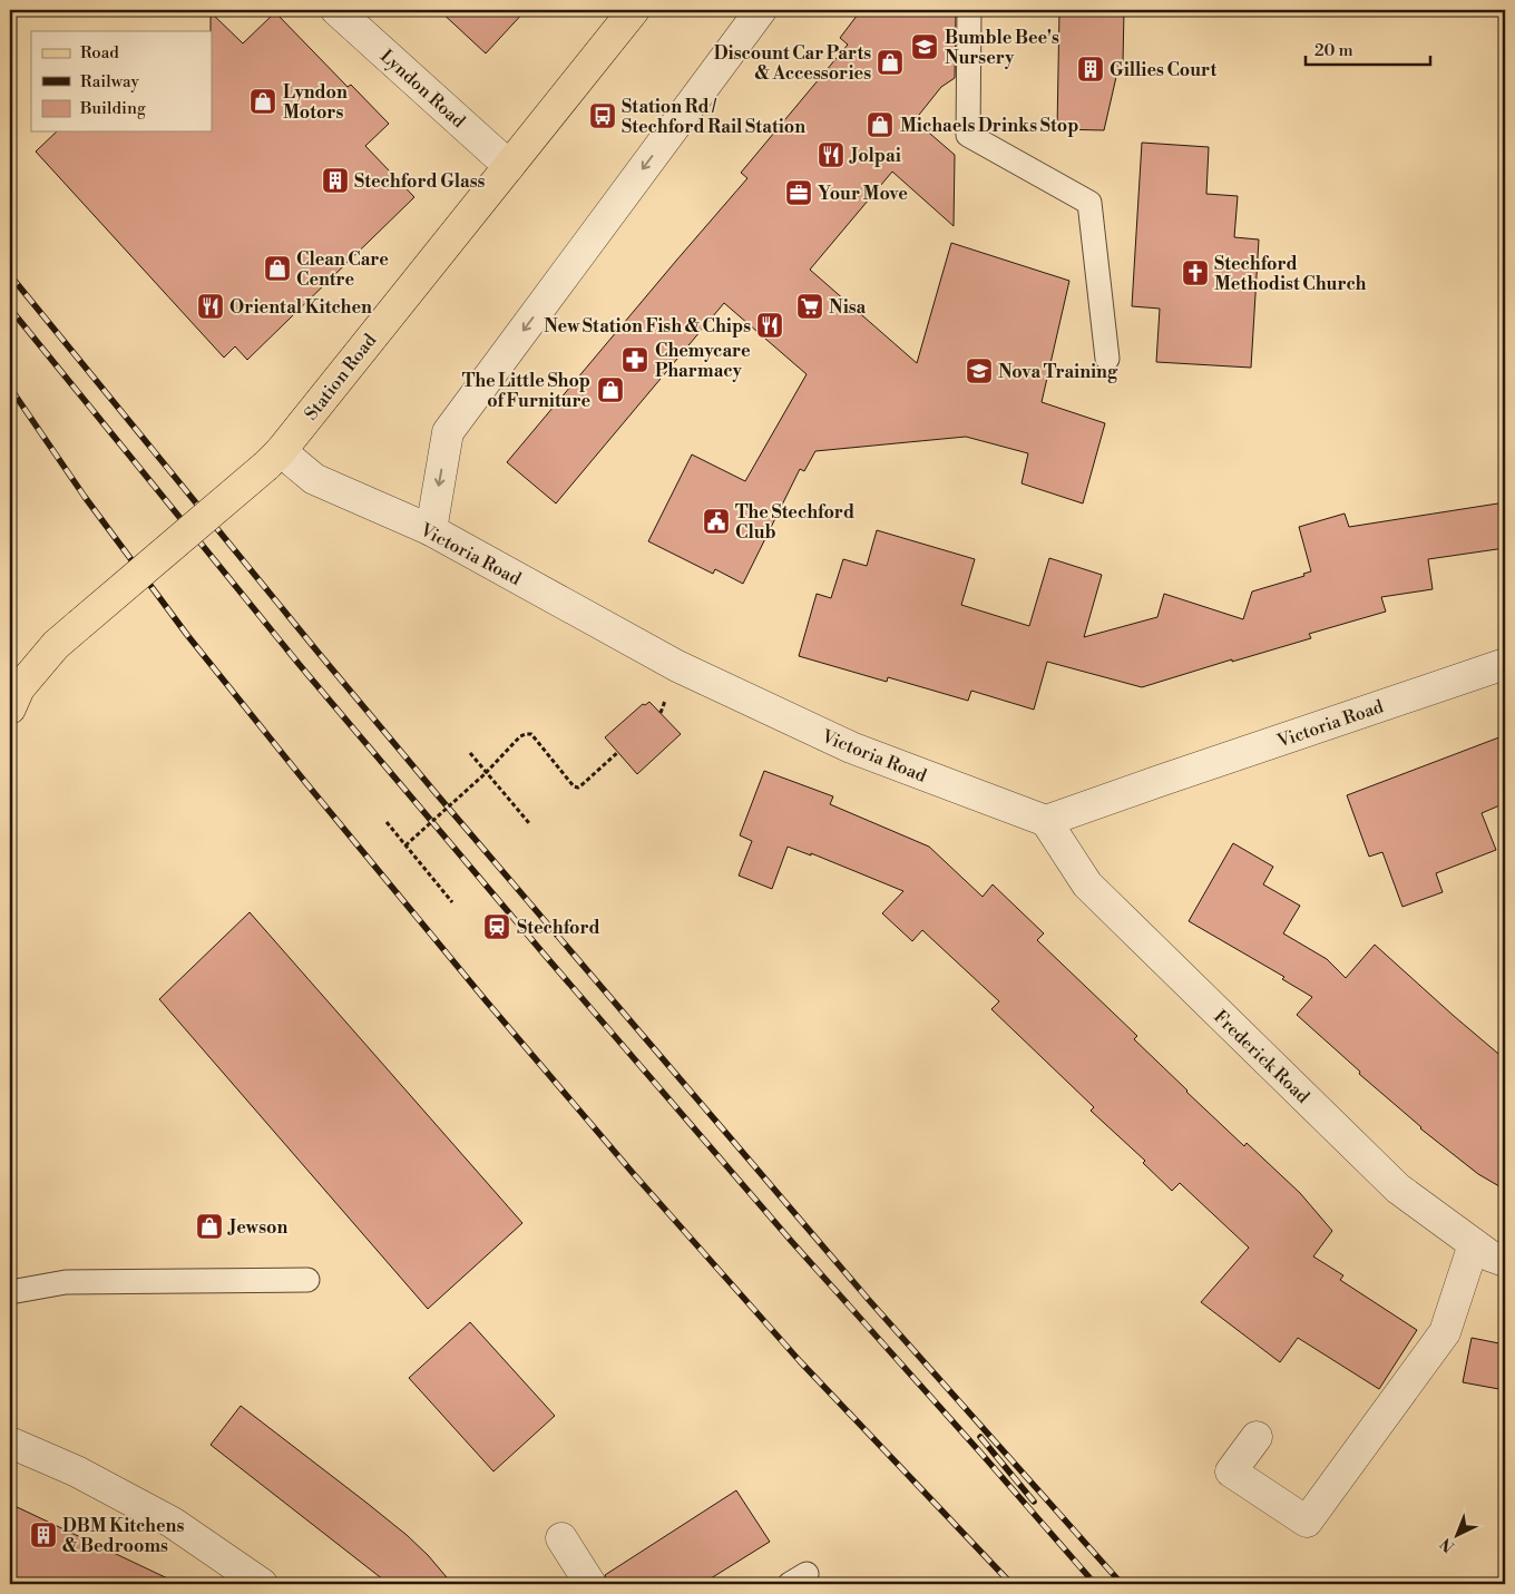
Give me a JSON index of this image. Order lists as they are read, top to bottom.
{
  "streets": {
    "main road": ["Station Road"],
    "street": ["Lyndon Road", "Victoria Road", "Frederick Road"]
  },
  "crossings": [
    ["Lyndon Road", "Station Road"],
    ["Station Road", "Victoria Road"],
    ["Victoria Road", "Frederick Road"]
  ],
  "places": {
    "school or university": ["Bumble Bee's Nursery", "Nova Training"],
    "shop": [
      "Discount Car Parts & Accessories",
      "Lyndon Motors",
      "Michaels Drinks Stop",
      "Clean Care Centre",
      "The Little Shop of Furniture",
      "Jewson"
    ],
    "building": ["Gillies Court", "Stechford Glass", "DBM Kitchens & Bedrooms"],
    "bus stop": ["Station Rd / Stechford Rail Station"],
    "restaurant": ["Jolpai", "Oriental Kitchen", "New Station Fish & Chips"],
    "office": ["Your Move"],
    "church": ["Stechford Methodist Church"],
    "supermarket": ["Nisa"],
    "pharmacy": ["Chemycare Pharmacy"],
    "public building": ["The Stechford Club"],
    "station": ["Stechford"]
  },
  "legend": ["Road", "Railway", "Building"],
  "scale_bar": "20 m",
  "north": "bottom left"
}
